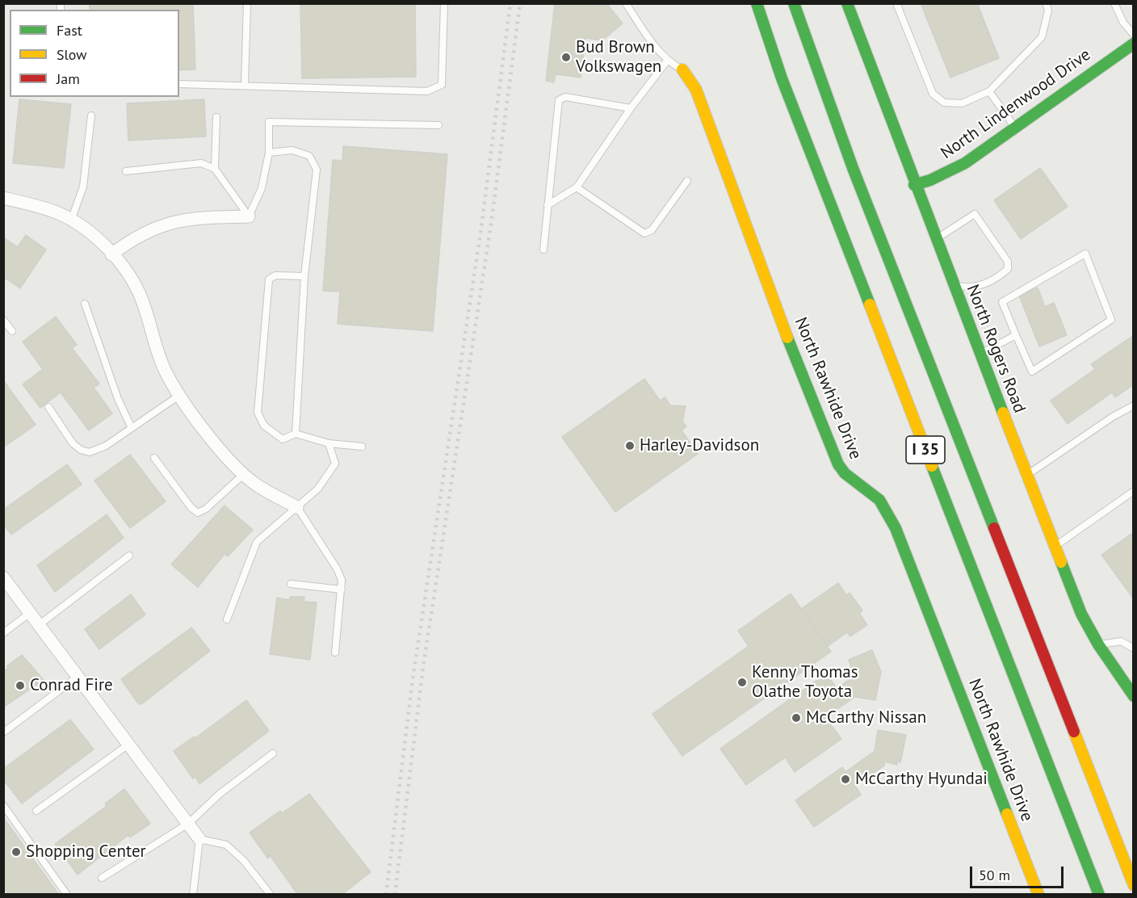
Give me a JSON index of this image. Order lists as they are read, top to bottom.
{
  "streets": {
    "main road": [
      "North Lindenwood Drive",
      "North Rogers Road",
      "North Rawhide Drive",
      "I 35"
    ]
  },
  "crossings": [
    ["North Lindenwood Drive", "North Rogers Road"]
  ],
  "places": [
    "Bud Brown Volkswagen",
    "Harley-Davidson",
    "Kenny Thomas Olathe Toyota",
    "Conrad Fire",
    "McCarthy Nissan",
    "McCarthy Hyundai",
    "Shopping Center"
  ],
  "legend": ["Fast", "Slow", "Jam"],
  "scale_bar": "50 m"
}
